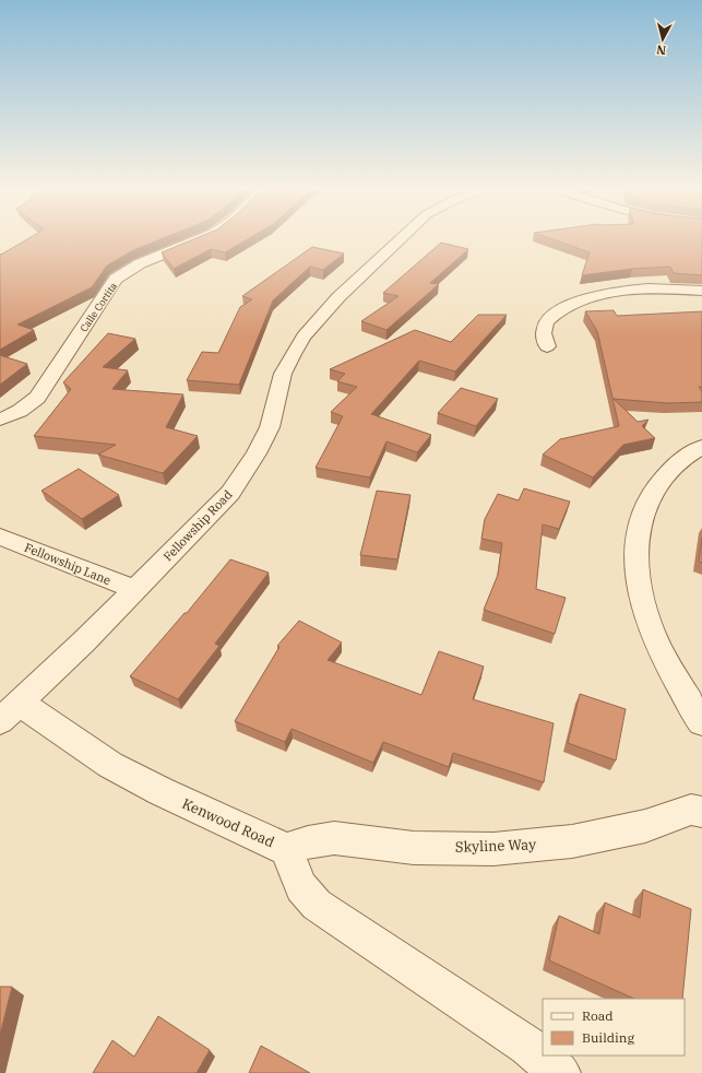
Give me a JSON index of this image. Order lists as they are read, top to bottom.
{
  "streets": {
    "street": [
      "Calle Cortita",
      "Fellowship Road",
      "Fellowship Lane",
      "Kenwood Road",
      "Skyline Way"
    ]
  },
  "crossings": [
    ["Fellowship Road", "Fellowship Lane"],
    ["Fellowship Road", "Kenwood Road"],
    ["Kenwood Road", "Skyline Way"]
  ],
  "legend": ["Road", "Building"],
  "north": "bottom"
}
